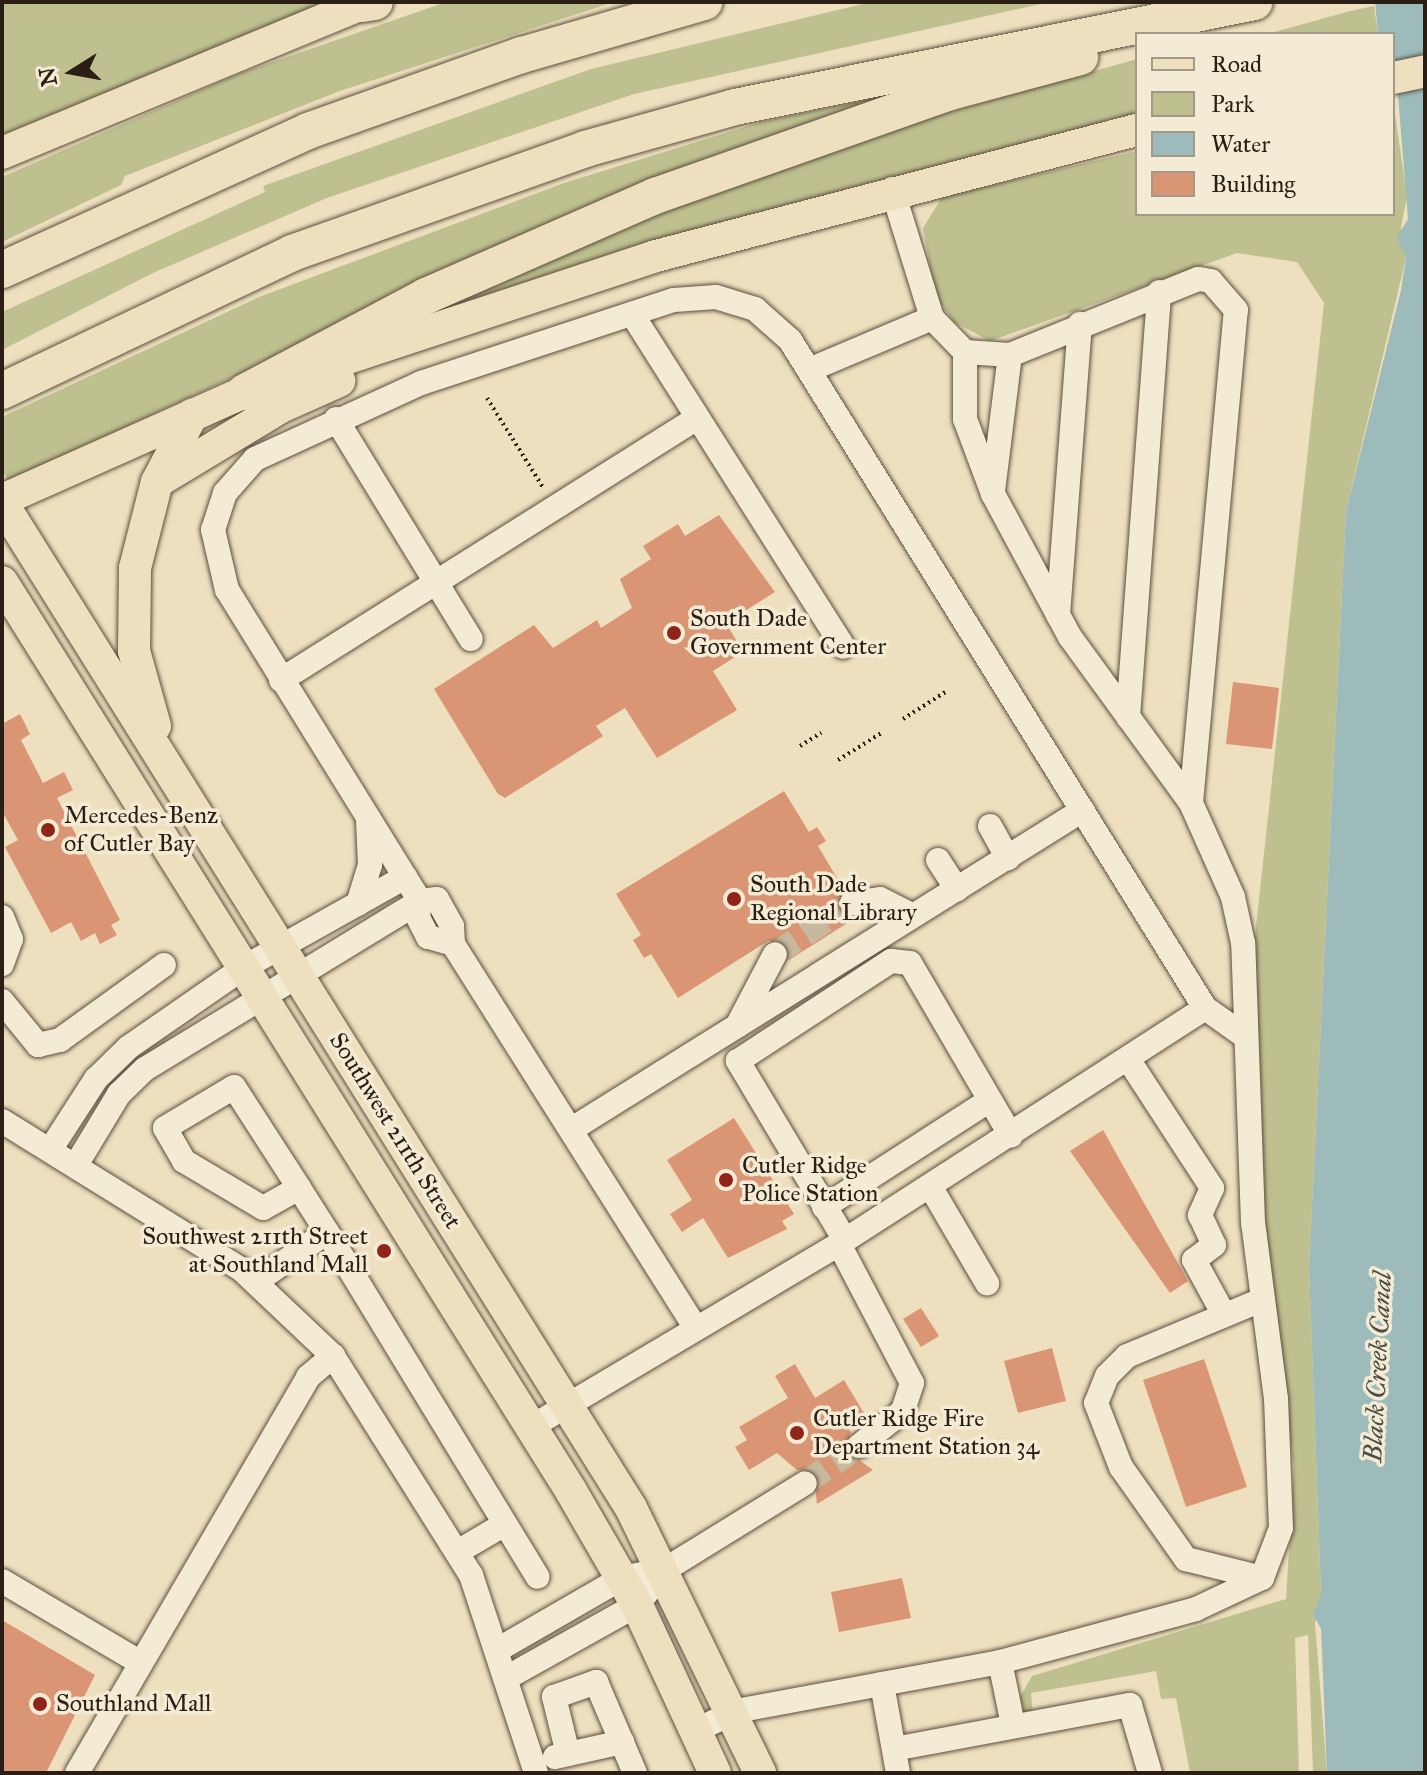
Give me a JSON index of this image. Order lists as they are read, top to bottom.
{
  "streets": {
    "main road": ["Southwest 211th Street"]
  },
  "water": ["Black Creek Canal"],
  "places": [
    "South Dade Government Center",
    "Mercedes-Benz of Cutler Bay",
    "South Dade Regional Library",
    "Cutler Ridge Police Station",
    "Southwest 211th Street at Southland Mall",
    "Cutler Ridge Fire Department Station 34",
    "Southland Mall"
  ],
  "legend": [
    "Road",
    "Park",
    "Water",
    "Building"
  ],
  "north": "left"
}
